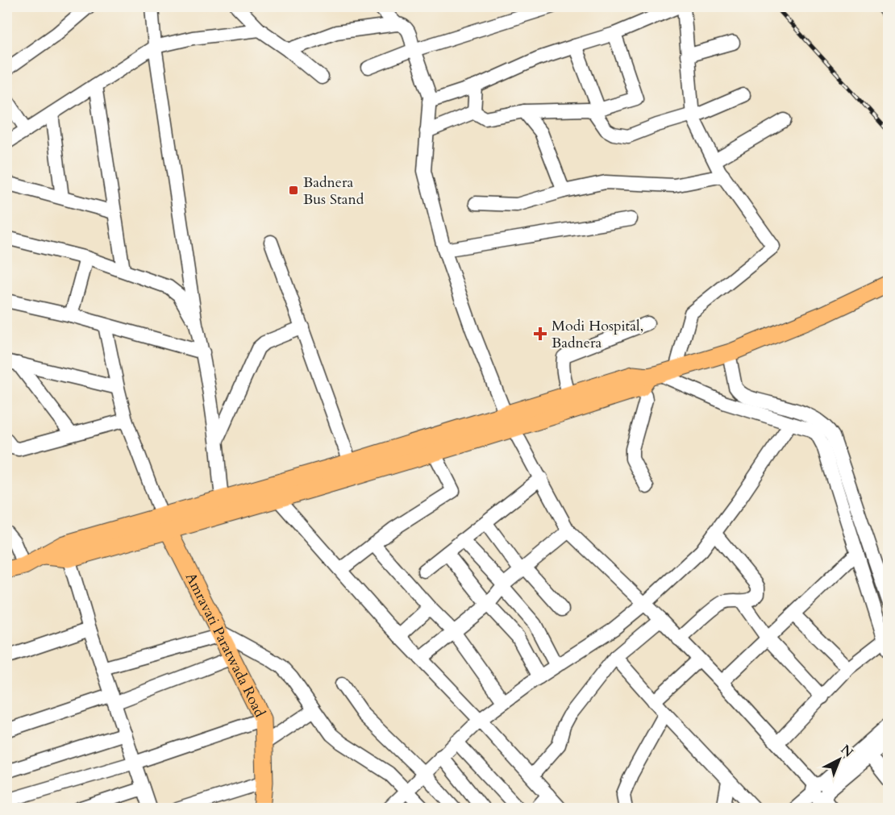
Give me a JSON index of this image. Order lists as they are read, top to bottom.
{
  "streets": {
    "main road": ["Amravati Paratwada Road"]
  },
  "places": {
    "transit": ["Badnera Bus Stand"],
    "health": ["Modi Hospital, Badnera"]
  },
  "north": "top right"
}
